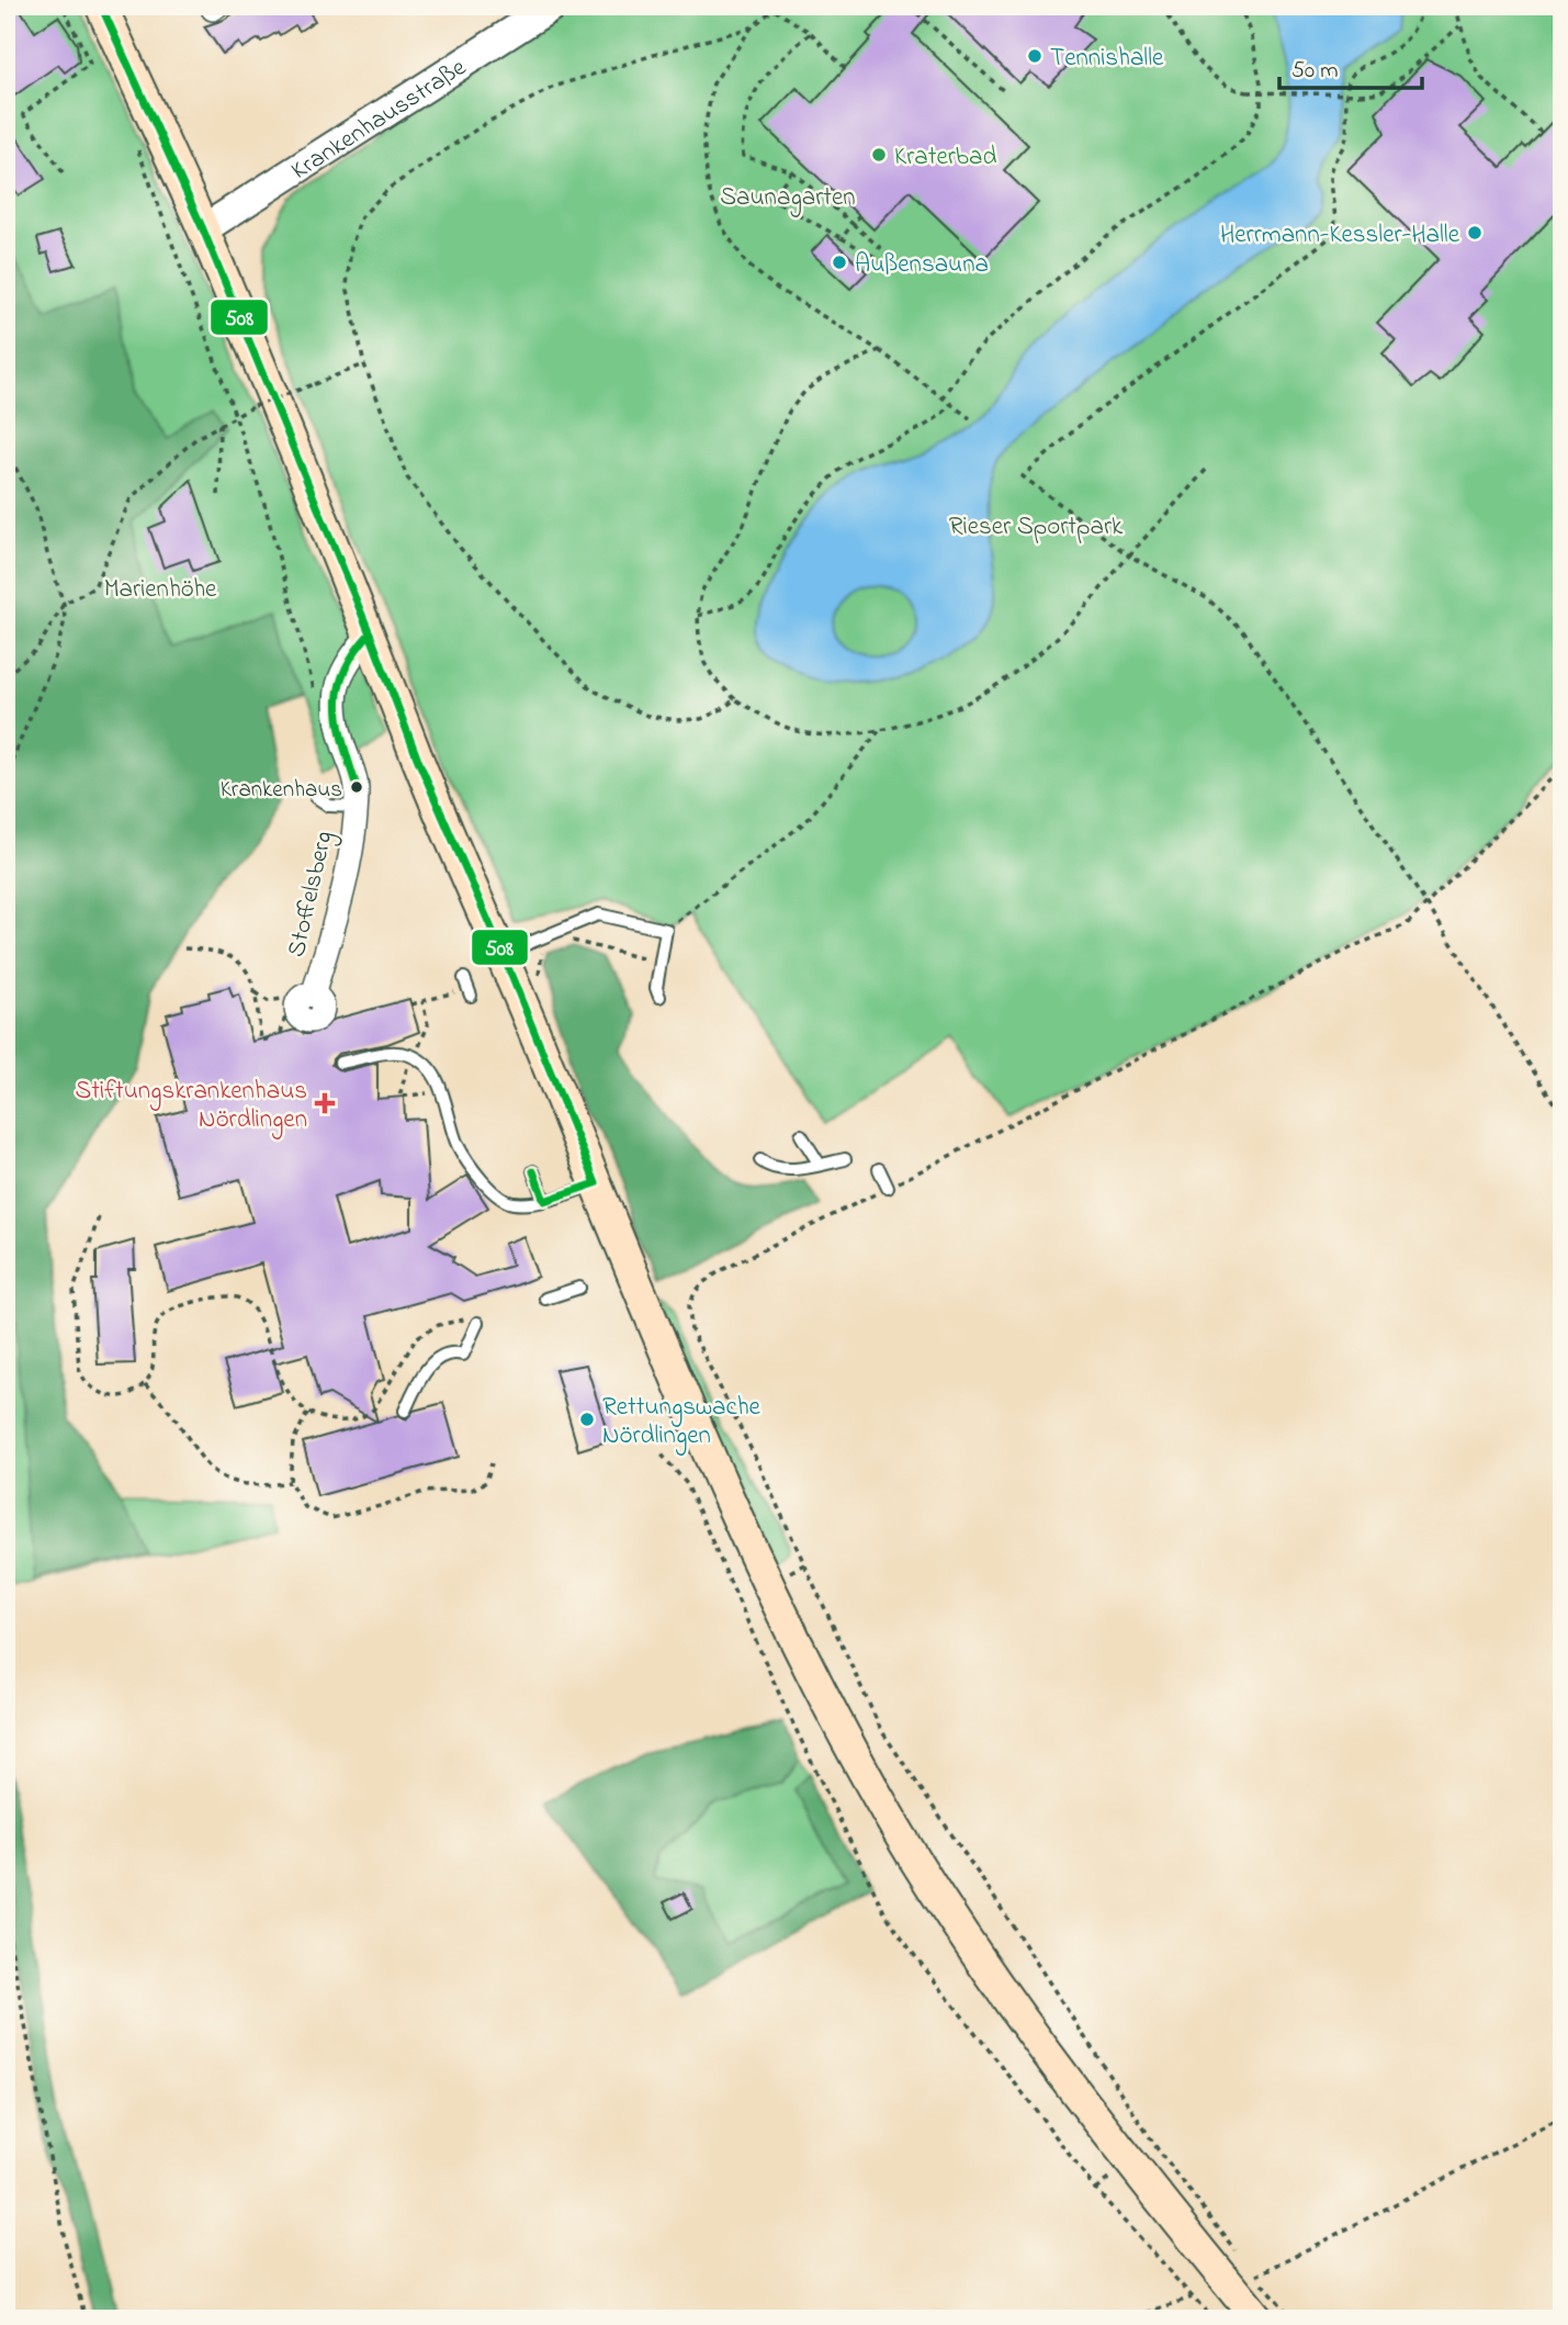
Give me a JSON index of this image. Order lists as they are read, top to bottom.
{
  "streets": {
    "street": ["Krankenhausstraße", "Stoffelsberg"]
  },
  "parks": ["Saunagarten", "Rieser Sportpark", "Marienhöhe"],
  "places": {
    "other": [
      "Tennishalle",
      "Kraterbad",
      "Herrmann-Kessler-Halle",
      "Außensauna",
      "Krankenhaus",
      "Rettungswache Nördlingen"
    ],
    "health": ["Stiftungskrankenhaus Nördlingen"]
  },
  "lines": ["transit line 508"],
  "scale_bar": "50 m"
}
